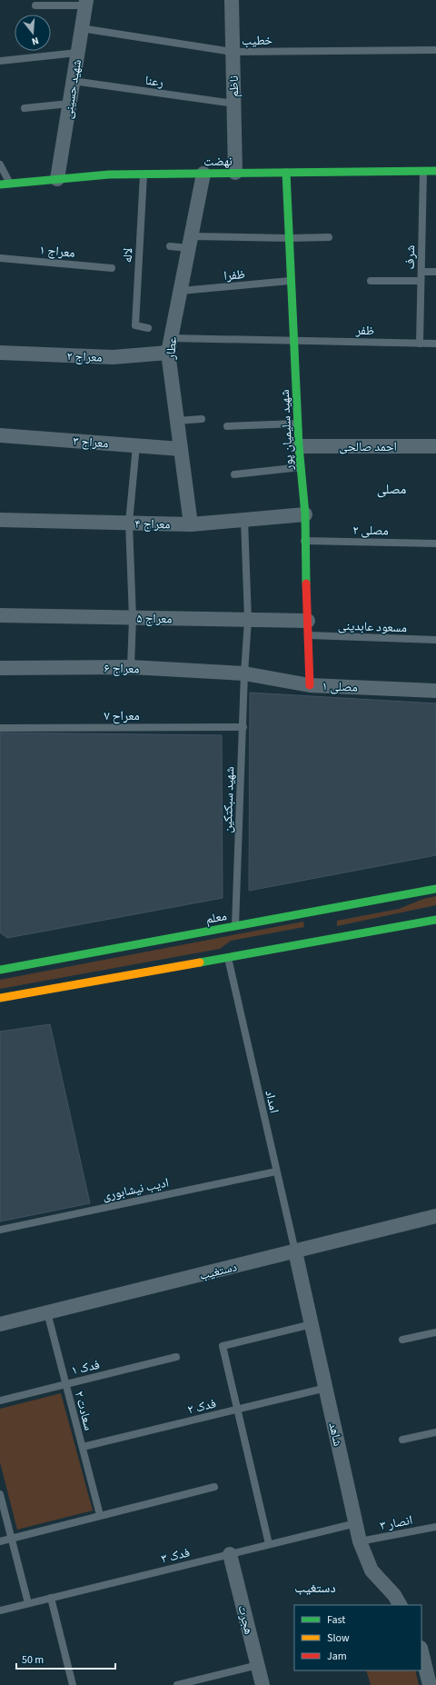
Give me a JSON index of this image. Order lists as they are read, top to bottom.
{
  "streets": {
    "street": [
      "ناظم",
      "شهید حسینی",
      "نهضت",
      "عطار",
      "معراج ۲",
      "شهید سلیمیان پور",
      "معراج ۳",
      "احمد صالحی",
      "معراج ۴",
      "معراج ۵",
      "معراج ۶",
      "مصلی ۱",
      "معلم",
      "دستغیب",
      "شاهد",
      "هجرت"
    ],
    "lane": [
      "خطیب",
      "رعنا",
      "معراج ۱",
      "لاله",
      "شرف",
      "ظفرا",
      "ظفر",
      "مصلی ۲",
      "مسعود عابدینی",
      "معراح ۷",
      "شهید سبکتکین",
      "امداد",
      "ادیب نیشابوری",
      "فدک ۱",
      "فدک ۲",
      "سعادت ۲",
      "انصار ۳",
      "فدک ۳"
    ]
  },
  "crossings": [
    ["خطیب", "ناظم"],
    ["خطیب", "شهید حسینی"],
    ["رعنا", "ناظم"],
    ["رعنا", "شهید حسینی"],
    ["ناظم", "نهضت"],
    ["شهید حسینی", "نهضت"],
    ["نهضت", "لاله"],
    ["نهضت", "شرف"],
    ["نهضت", "عطار"],
    ["نهضت", "شهید سلیمیان پور"],
    ["شرف", "ظفر"],
    ["ظفرا", "عطار"],
    ["ظفرا", "شهید سلیمیان پور"],
    ["ظفر", "عطار"],
    ["ظفر", "شهید سلیمیان پور"],
    ["عطار", "معراج ۲"],
    ["عطار", "معراج ۳"],
    ["عطار", "معراج ۴"],
    ["شهید سلیمیان پور", "احمد صالحی"],
    ["شهید سلیمیان پور", "معراج ۴"],
    ["شهید سلیمیان پور", "مصلی ۲"],
    ["شهید سلیمیان پور", "معراج ۵"],
    ["شهید سلیمیان پور", "مسعود عابدینی"],
    ["شهید سلیمیان پور", "مصلی ۱"],
    ["معراج ۴", "شهید سبکتکین"],
    ["معراج ۵", "شهید سبکتکین"],
    ["معراج ۶", "مصلی ۱"],
    ["معراج ۶", "شهید سبکتکین"],
    ["مصلی ۱", "شهید سبکتکین"],
    ["معراح ۷", "شهید سبکتکین"],
    ["شهید سبکتکین", "معلم"],
    ["امداد", "ادیب نیشابوری"],
    ["امداد", "دستغیب"],
    ["امداد", "شاهد"],
    ["دستغیب", "سعادت ۲"],
    ["دستغیب", "شاهد"],
    ["فدک ۱", "سعادت ۲"],
    ["فدک ۲", "سعادت ۲"],
    ["فدک ۲", "شاهد"],
    ["شاهد", "انصار ۳"],
    ["شاهد", "فدک ۳"],
    ["فدک ۳", "هجرت"]
  ],
  "districts": ["مصلی", "دستغیب"],
  "legend": ["Fast", "Slow", "Jam"],
  "scale_bar": "50 m",
  "north": "bottom"
}
